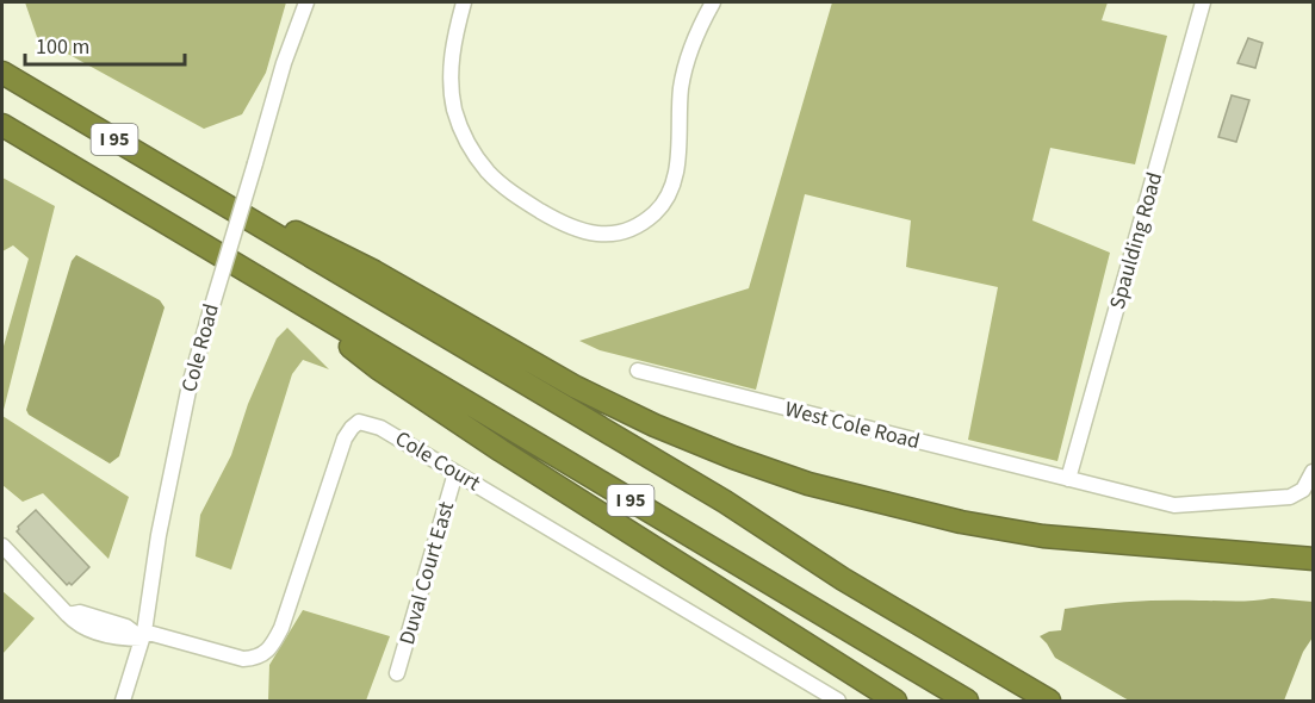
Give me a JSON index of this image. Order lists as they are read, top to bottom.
{
  "streets": {
    "highway": ["I 95"],
    "street": [
      "Spaulding Road",
      "Cole Road",
      "West Cole Road",
      "Cole Court",
      "Duval Court East"
    ]
  },
  "crossings": [
    ["Spaulding Road", "West Cole Road"],
    ["Cole Road", "Cole Court"],
    ["Cole Court", "Duval Court East"]
  ],
  "scale_bar": "100 m"
}
